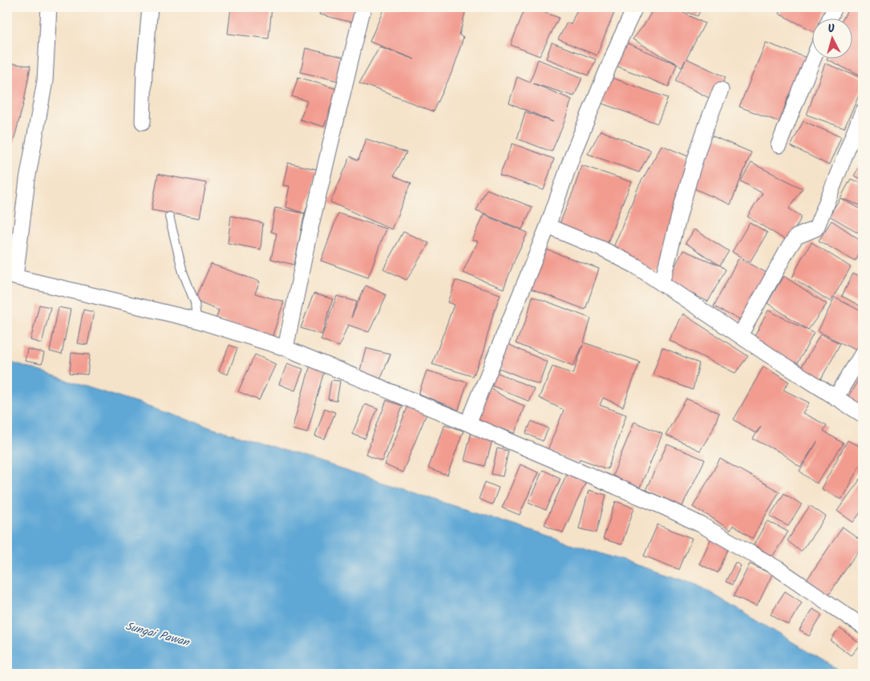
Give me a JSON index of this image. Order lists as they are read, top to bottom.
{
  "water": ["Sungai Pawan"],
  "north": "top"
}
